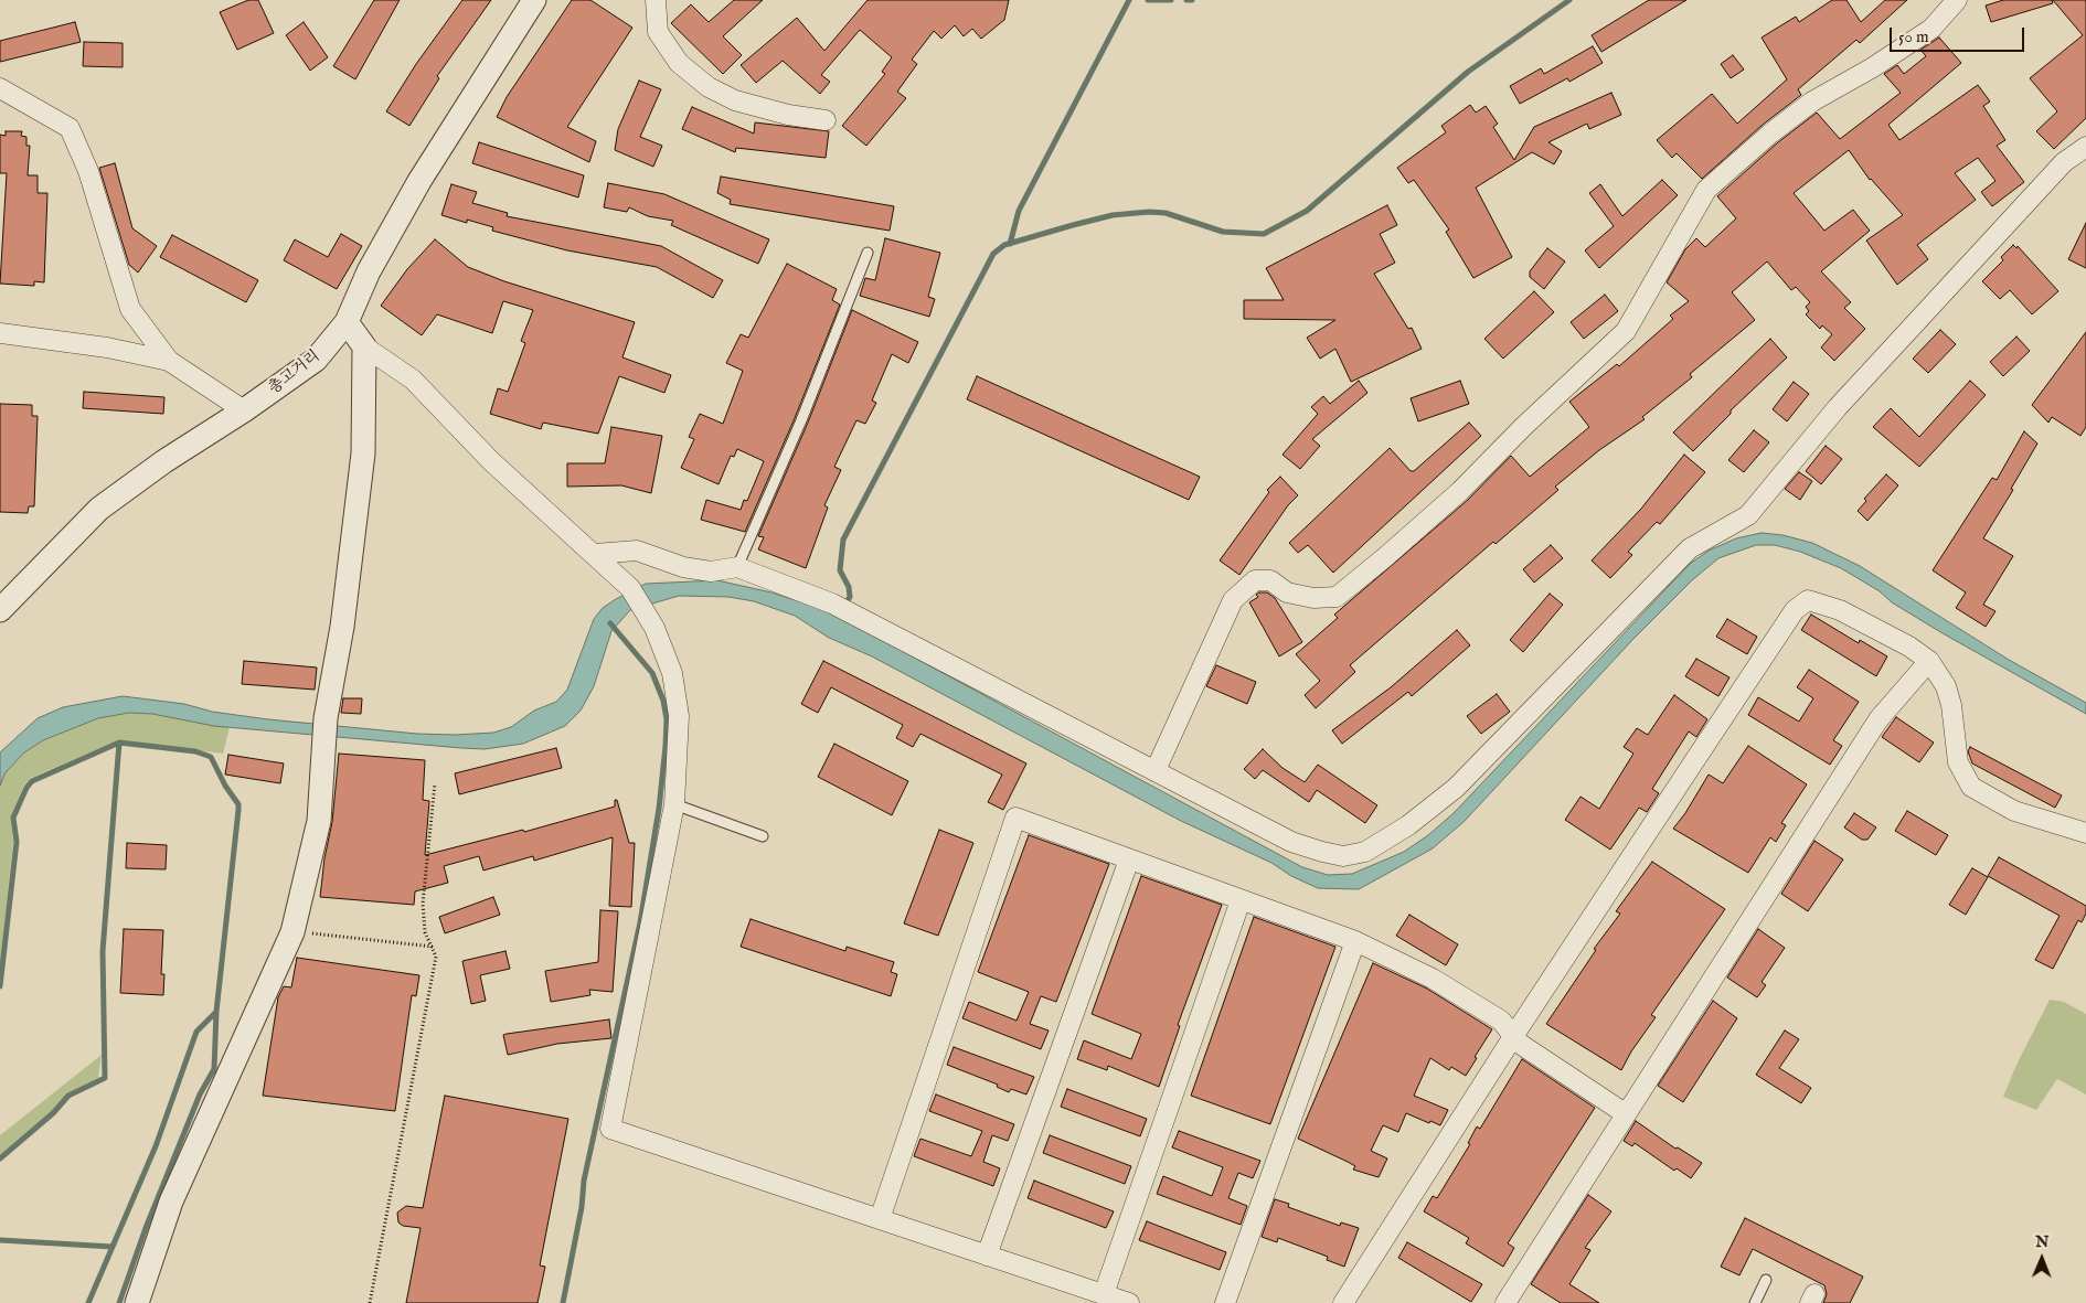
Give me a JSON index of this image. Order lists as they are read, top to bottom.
{
  "streets": {
    "street": ["총고거리"]
  },
  "scale_bar": "50 m",
  "north": "top"
}
